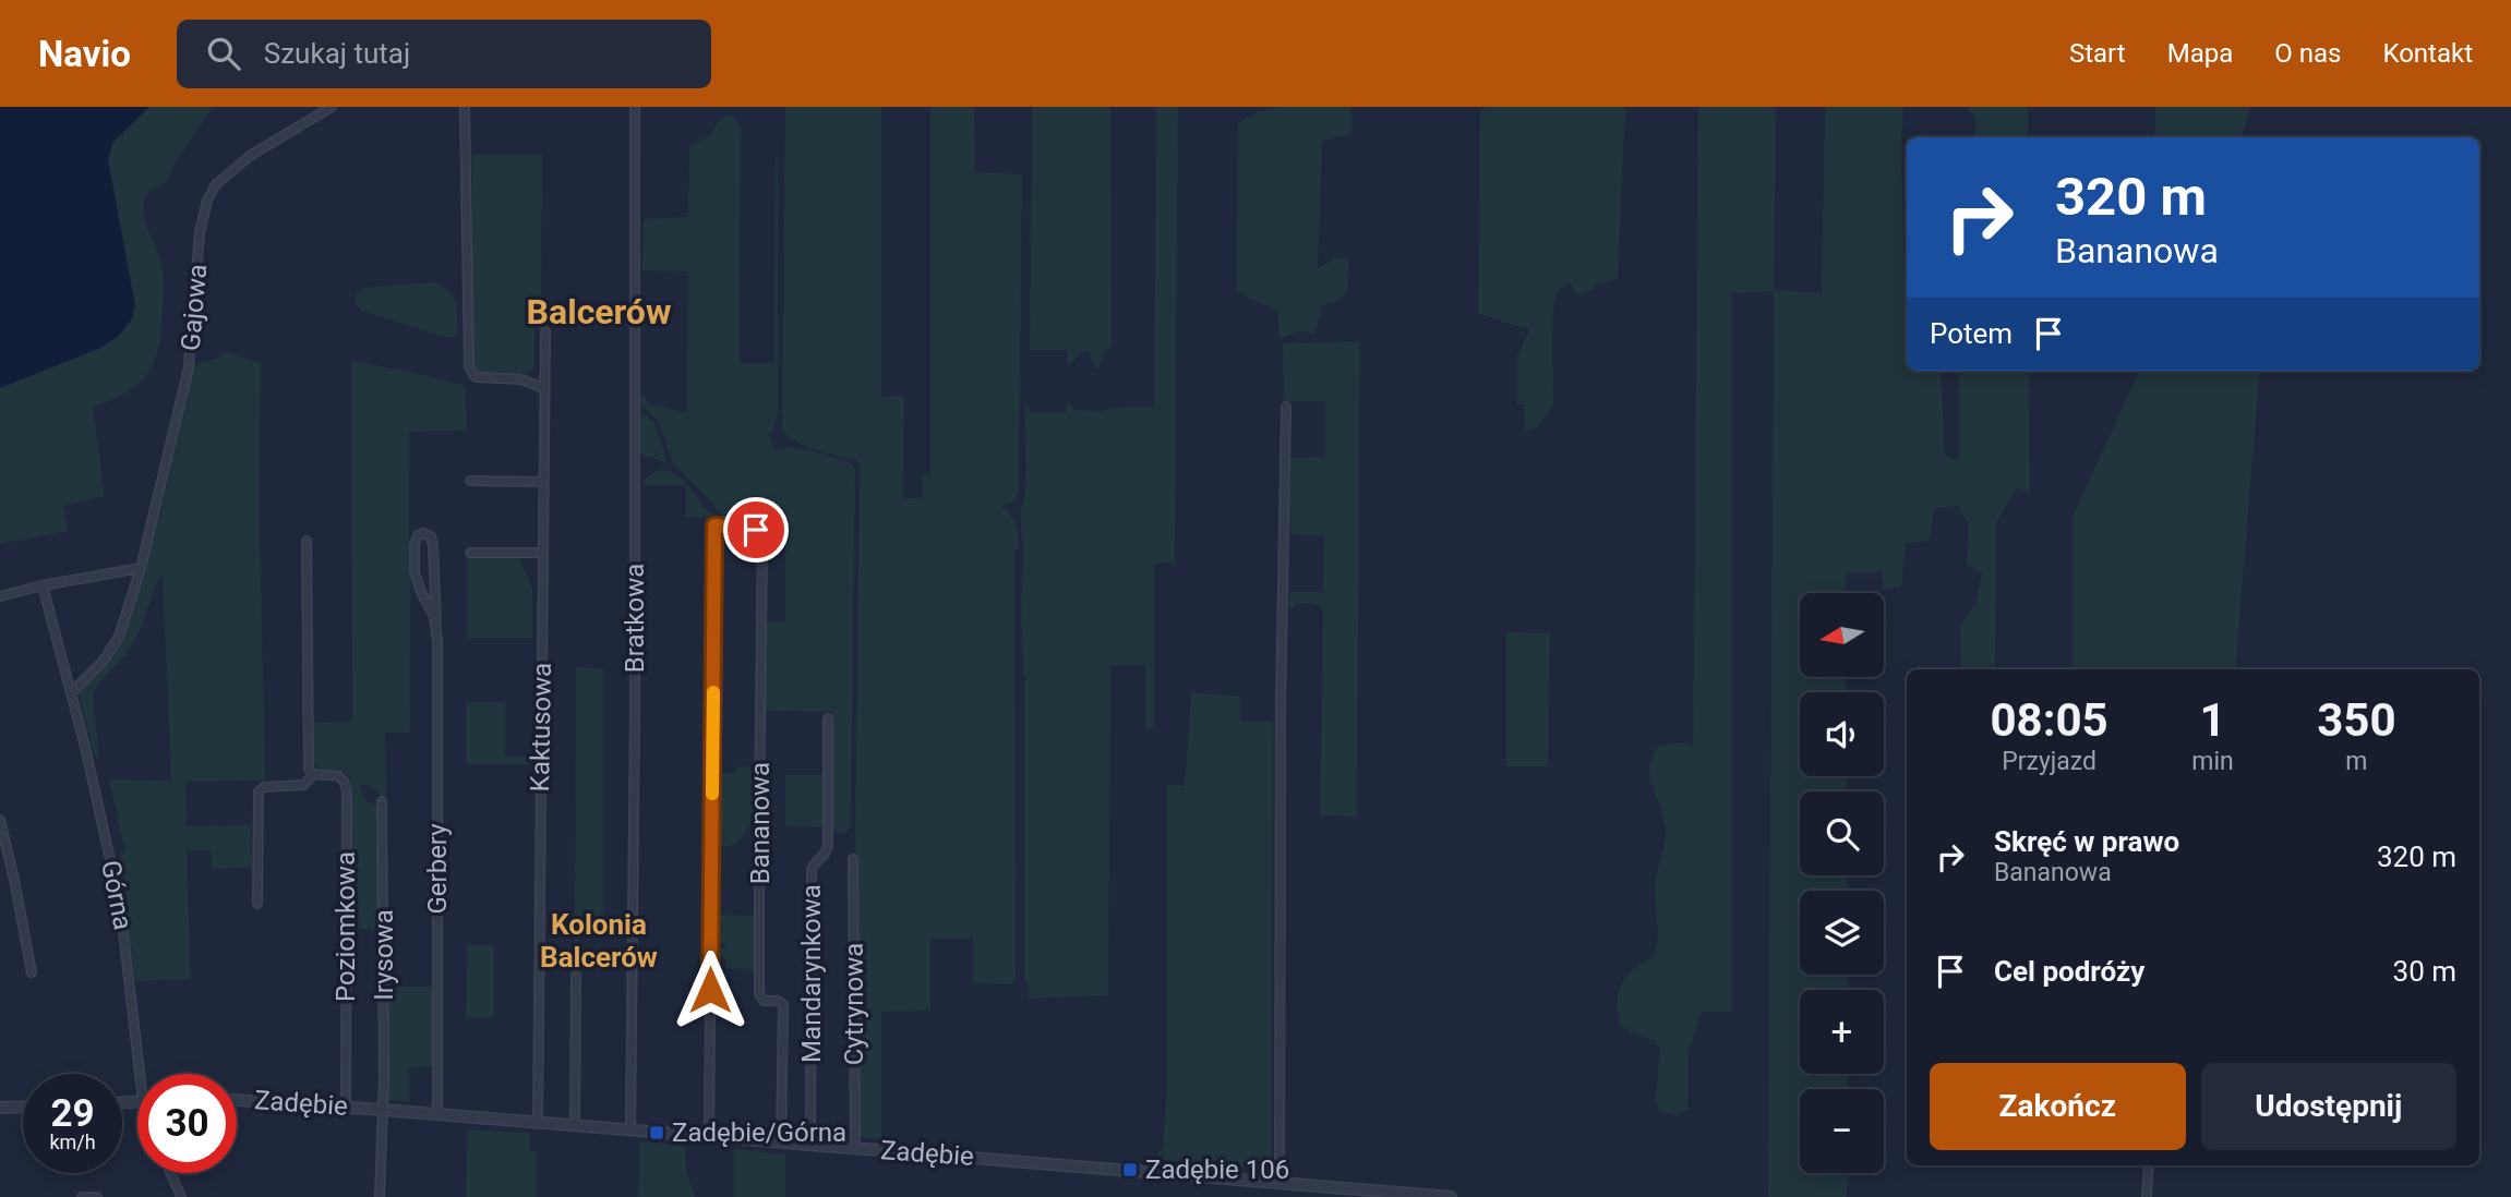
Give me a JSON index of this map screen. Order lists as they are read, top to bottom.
{
  "streets": {
    "street": [
      "Gajowa",
      "Bratkowa",
      "Kaktusowa",
      "Bananowa",
      "Gerbery",
      "Górna",
      "Poziomkowa",
      "Irysowa",
      "Mandarynkowa",
      "Cytrynowa",
      "Zadębie"
    ]
  },
  "crossings": [
    ["Gajowa", "Górna"],
    ["Bratkowa", "Zadębie"],
    ["Kaktusowa", "Zadębie"],
    ["Bananowa", "Zadębie"],
    ["Gerbery", "Zadębie"],
    ["Poziomkowa", "Zadębie"],
    ["Irysowa", "Zadębie"],
    ["Mandarynkowa", "Zadębie"],
    ["Cytrynowa", "Zadębie"]
  ],
  "districts": ["Balcerów", "Kolonia Balcerów"],
  "places": {
    "transit": ["Zadębie/Górna", "Zadębie 106"]
  },
  "north": "left",
  "page": {
    "header": "Navio",
    "search": "Szukaj tutaj",
    "nav": [
      "Start",
      "Mapa",
      "O nas",
      "Kontakt"
    ],
    "turn": ["320 m", "Bananowa"],
    "then": "Potem",
    "map_buttons": ["+", "−"],
    "eta": [
      "08:05",
      "Przyjazd",
      "1",
      "min",
      "350",
      "m"
    ],
    "list": [
      {
        "name": "Skręć w prawo",
        "note": "Bananowa",
        "value": "320 m"
      },
      {
        "name": "Cel podróży",
        "value": "30 m"
      }
    ],
    "buttons": ["Zakończ", "Udostępnij"],
    "speed": "29 km/h",
    "limit": "30"
  }
}
